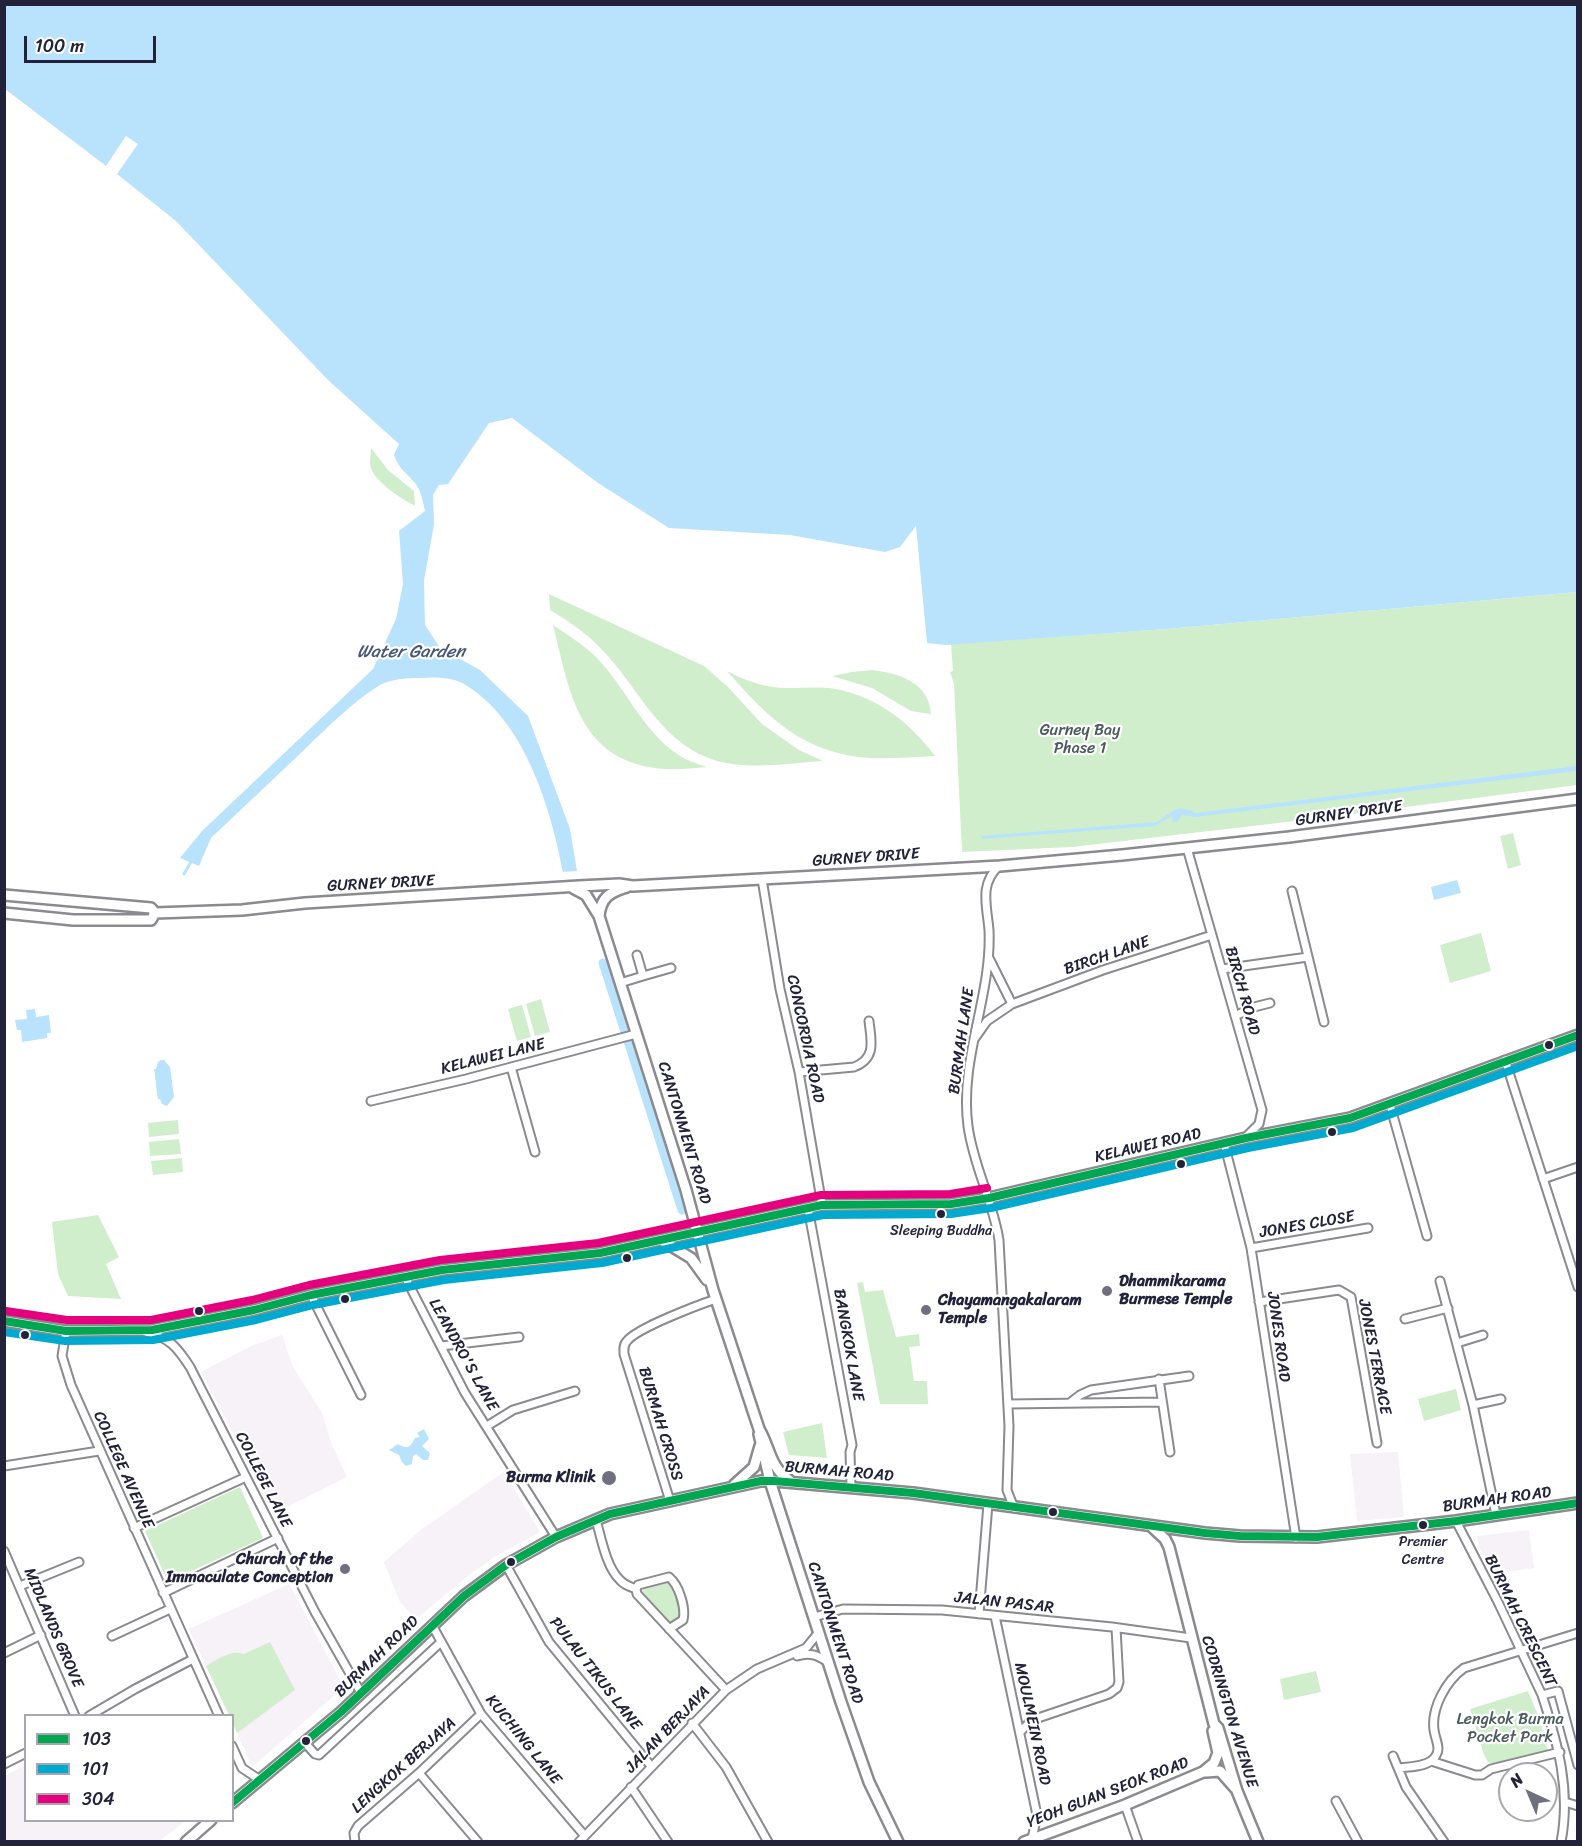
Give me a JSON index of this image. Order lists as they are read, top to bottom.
{
  "streets": {
    "main road": [
      "GURNEY DRIVE",
      "CANTONMENT ROAD",
      "KELAWEI ROAD",
      "BURMAH ROAD",
      "CODRINGTON AVENUE",
      "YEOH GUAN SEOK ROAD"
    ],
    "street": [
      "BIRCH LANE",
      "BIRCH ROAD",
      "CONCORDIA ROAD",
      "BURMAH LANE",
      "KELAWEI LANE",
      "JONES CLOSE",
      "JONES ROAD",
      "BANGKOK LANE",
      "LEANDRO'S LANE",
      "JONES TERRACE",
      "BURMAH CROSS",
      "COLLEGE AVENUE",
      "COLLEGE LANE",
      "JALAN PASAR",
      "BURMAH CRESCENT",
      "MIDLANDS GROVE",
      "PULAU TIKUS LANE",
      "MOULMEIN ROAD",
      "JALAN BERJAYA",
      "KUCHING LANE",
      "LENGKOK BERJAYA"
    ]
  },
  "crossings": [
    ["GURNEY DRIVE", "BIRCH ROAD"],
    ["GURNEY DRIVE", "CONCORDIA ROAD"],
    ["GURNEY DRIVE", "BURMAH LANE"],
    ["GURNEY DRIVE", "CANTONMENT ROAD"],
    ["BIRCH LANE", "BIRCH ROAD"],
    ["BIRCH LANE", "BURMAH LANE"],
    ["BIRCH ROAD", "KELAWEI ROAD"],
    ["CONCORDIA ROAD", "KELAWEI ROAD"],
    ["BURMAH LANE", "KELAWEI ROAD"],
    ["BURMAH LANE", "BURMAH ROAD"],
    ["KELAWEI LANE", "CANTONMENT ROAD"],
    ["CANTONMENT ROAD", "KELAWEI ROAD"],
    ["CANTONMENT ROAD", "BURMAH CROSS"],
    ["CANTONMENT ROAD", "BURMAH ROAD"],
    ["CANTONMENT ROAD", "JALAN PASAR"],
    ["CANTONMENT ROAD", "JALAN BERJAYA"],
    ["KELAWEI ROAD", "JONES ROAD"],
    ["KELAWEI ROAD", "BANGKOK LANE"],
    ["KELAWEI ROAD", "LEANDRO'S LANE"],
    ["KELAWEI ROAD", "COLLEGE AVENUE"],
    ["KELAWEI ROAD", "COLLEGE LANE"],
    ["JONES CLOSE", "JONES ROAD"],
    ["JONES ROAD", "JONES TERRACE"],
    ["JONES ROAD", "BURMAH ROAD"],
    ["BANGKOK LANE", "BURMAH ROAD"],
    ["LEANDRO'S LANE", "BURMAH ROAD"],
    ["BURMAH CROSS", "BURMAH ROAD"],
    ["BURMAH ROAD", "COLLEGE LANE"],
    ["BURMAH ROAD", "BURMAH CRESCENT"],
    ["BURMAH ROAD", "PULAU TIKUS LANE"],
    ["BURMAH ROAD", "CODRINGTON AVENUE"],
    ["BURMAH ROAD", "KUCHING LANE"],
    ["JALAN PASAR", "CODRINGTON AVENUE"],
    ["JALAN PASAR", "MOULMEIN ROAD"],
    ["PULAU TIKUS LANE", "JALAN BERJAYA"],
    ["CODRINGTON AVENUE", "YEOH GUAN SEOK ROAD"],
    ["MOULMEIN ROAD", "YEOH GUAN SEOK ROAD"],
    ["JALAN BERJAYA", "KUCHING LANE"],
    ["KUCHING LANE", "LENGKOK BERJAYA"]
  ],
  "water": ["Water Garden"],
  "parks": ["Gurney Bay Phase 1", "Lengkok Burma Pocket Park"],
  "places": [
    "Sleeping Buddha",
    "Dhammikarama Burmese Temple",
    "Chayamangakalaram Temple",
    "Burma Klinik",
    "Premier Centre",
    "Church of the Immaculate Conception"
  ],
  "lines": ["transit line 103", "transit line 101", "transit line 304"],
  "legend": ["103", "101", "304"],
  "scale_bar": "100 m",
  "north": "top left"
}
